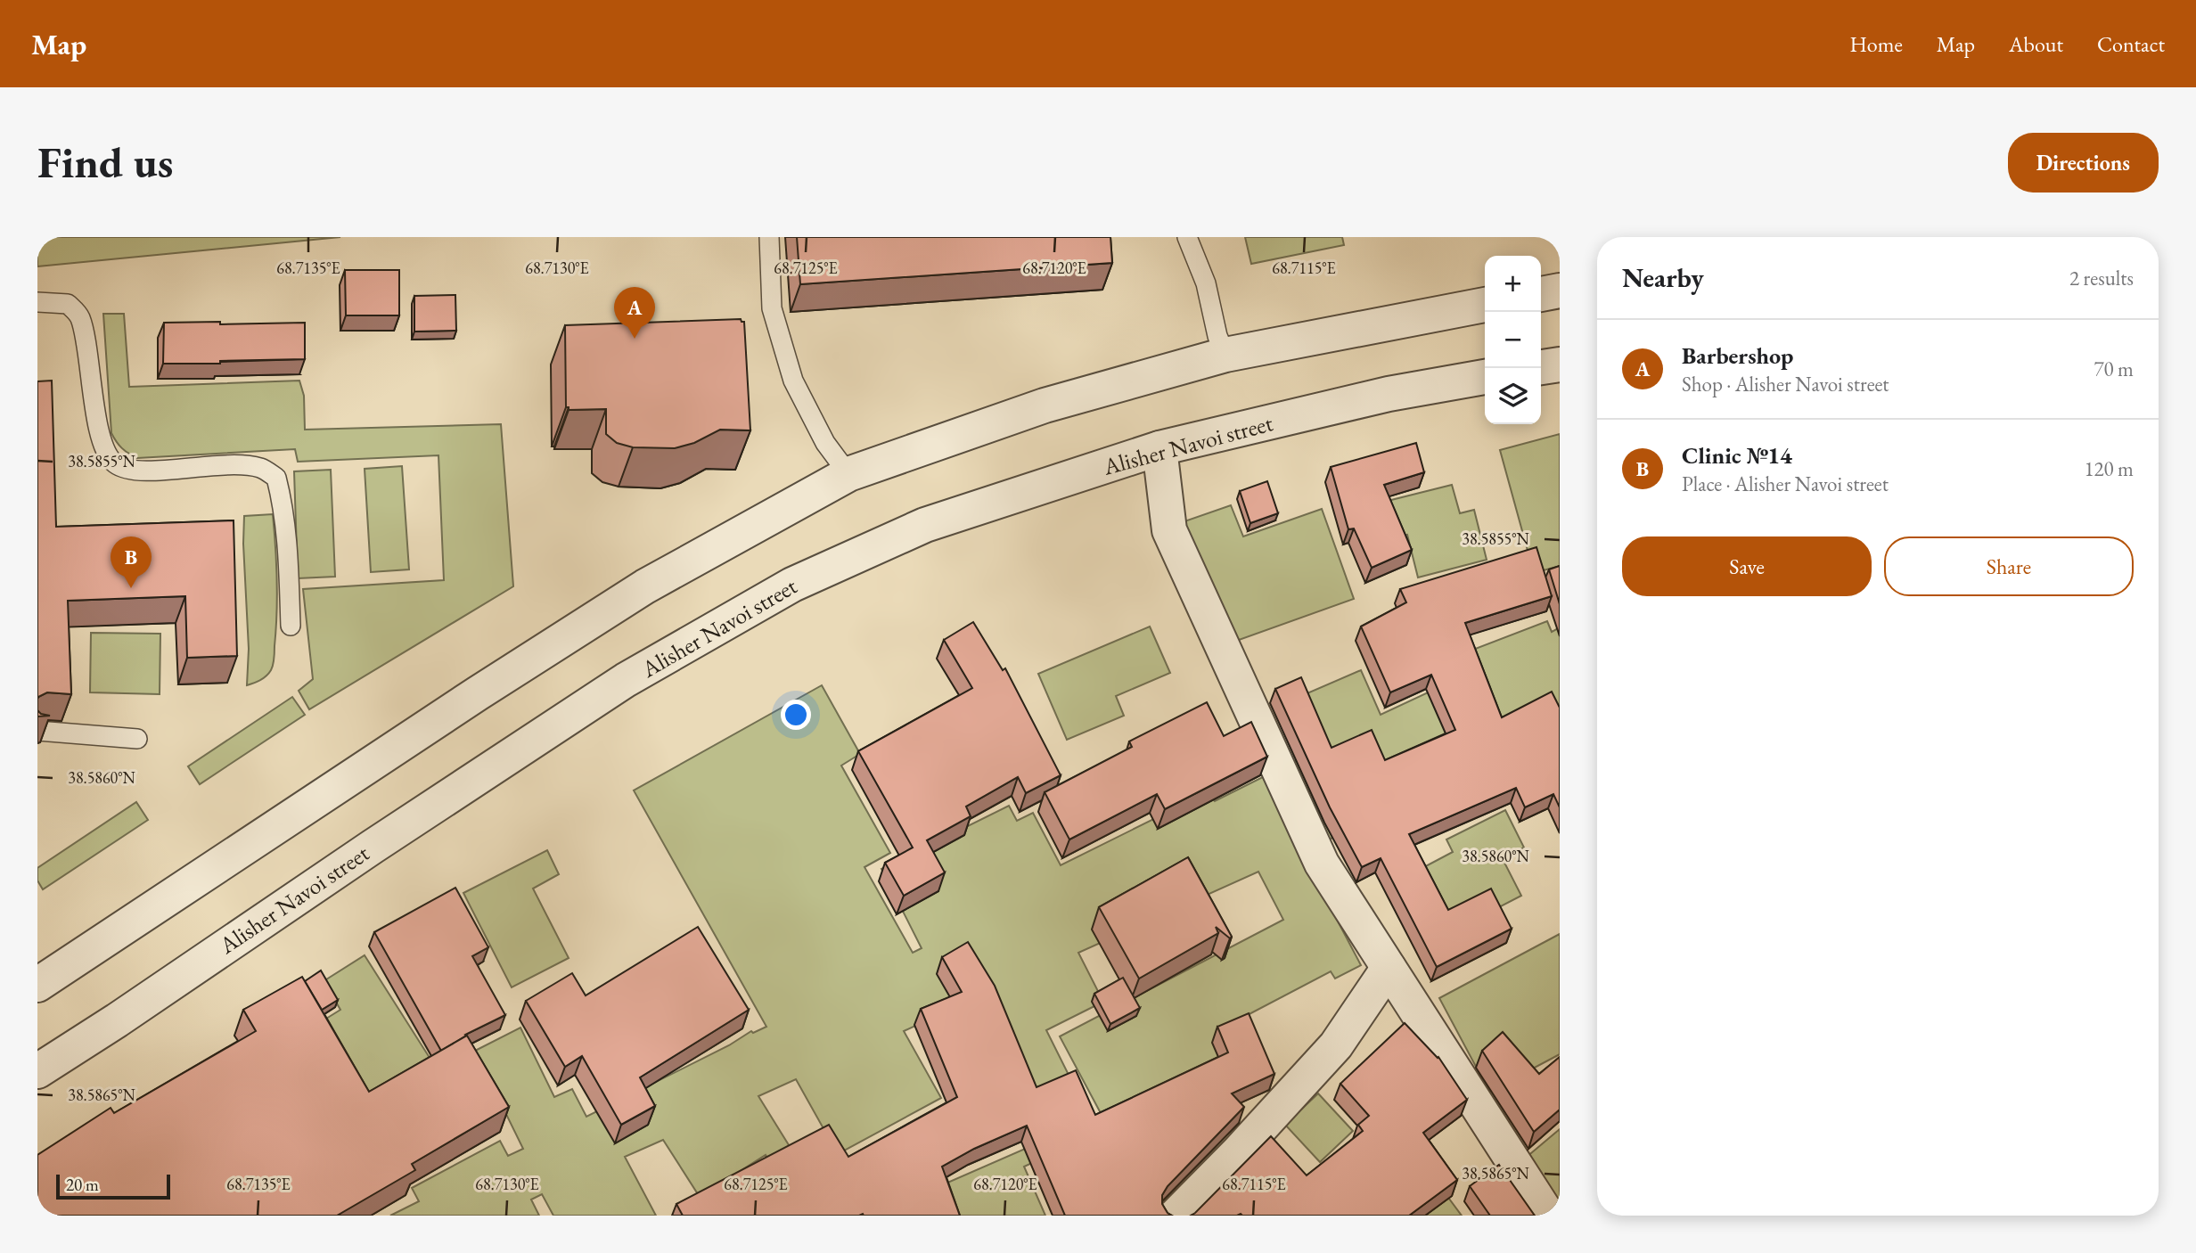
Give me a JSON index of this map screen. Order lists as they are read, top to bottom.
{
  "streets": {
    "street": ["Alisher Navoi street"]
  },
  "scale_bar": "20 m",
  "page": {
    "header": "Map",
    "nav": [
      "Home",
      "Map",
      "About",
      "Contact"
    ],
    "buttons": [
      "Directions",
      ["Save", "Share"]
    ],
    "title": "Find us",
    "heading": ["Nearby", "2 results"],
    "map_buttons": ["+", "−"],
    "pins": ["A", "B"],
    "list": [
      {
        "mark": "A",
        "name": "Barbershop",
        "note": "Shop · Alisher Navoi street",
        "value": "70 m"
      },
      {
        "mark": "B",
        "name": "Clinic №14",
        "note": "Place · Alisher Navoi street",
        "value": "120 m"
      }
    ],
    "scale": "20 m"
  },
  "coordinates": [
    "68.7135°E",
    "68.7130°E",
    "68.7125°E",
    "68.7120°E",
    "68.7115°E",
    "38.5855°N",
    "38.5860°N",
    "38.5865°N"
  ]
}
